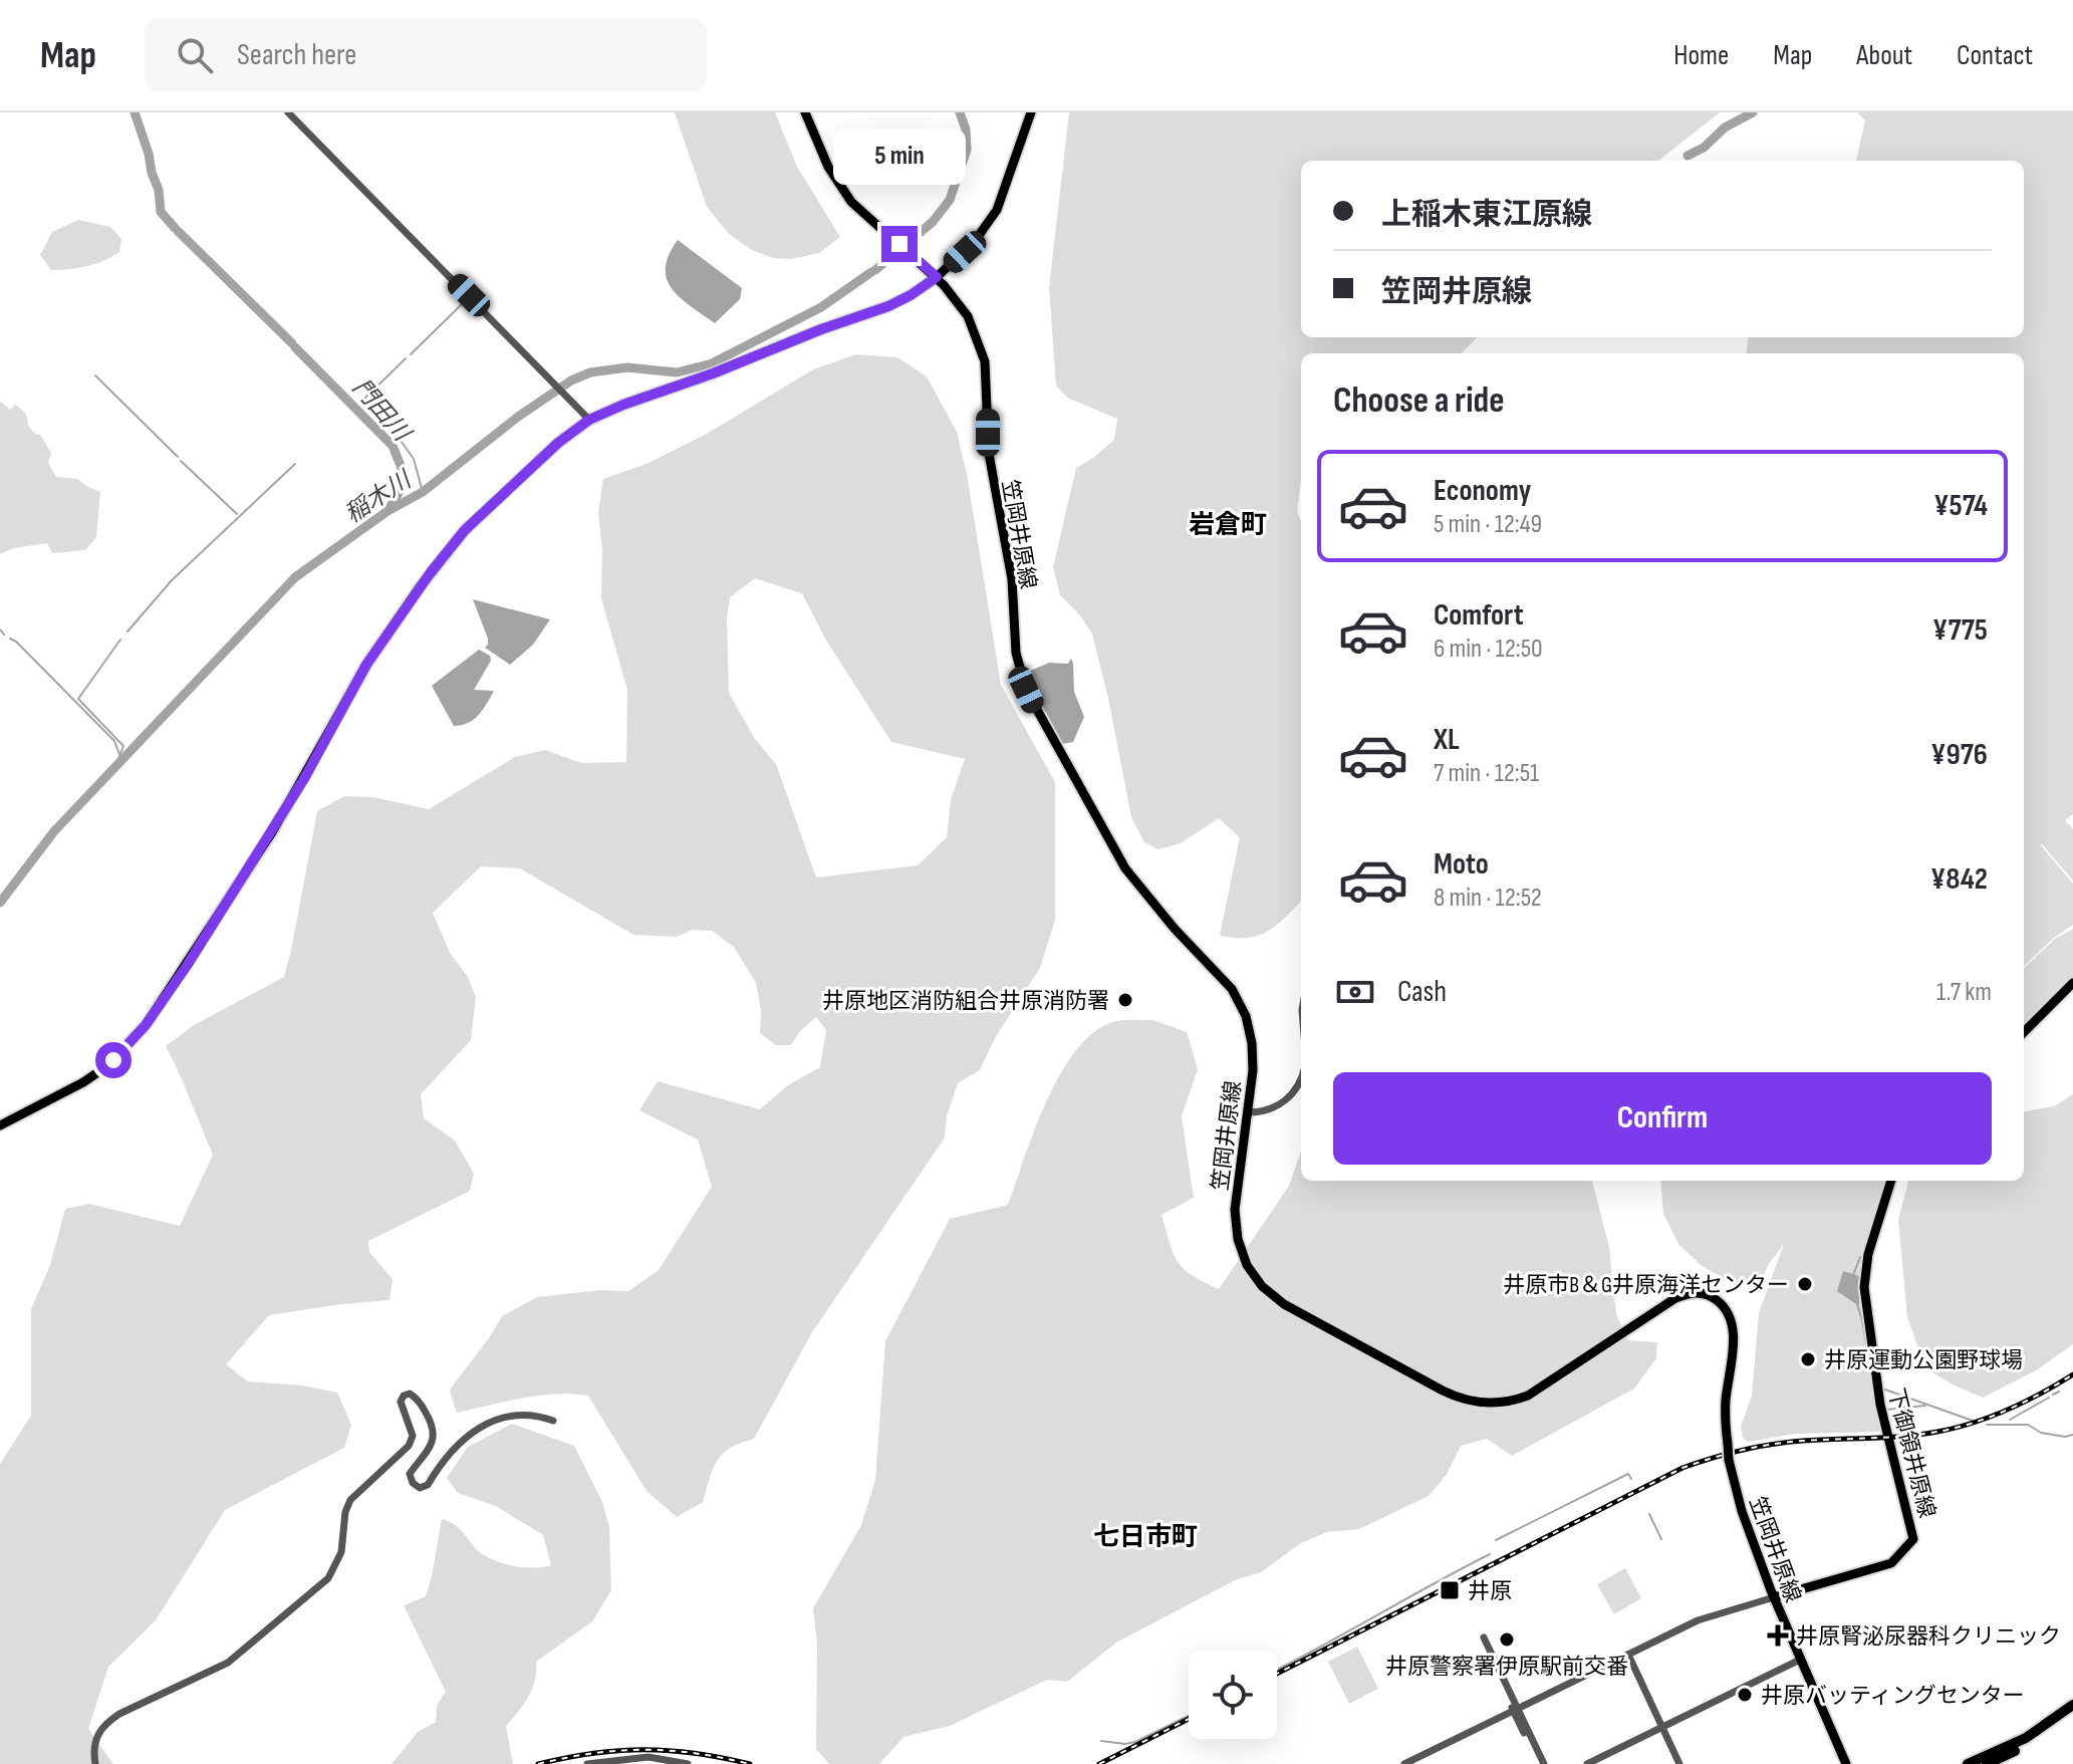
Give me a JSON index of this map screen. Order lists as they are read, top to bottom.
{
  "streets": {
    "main road": ["笠岡井原線", "下御領井原線"]
  },
  "crossings": [
    ["笠岡井原線", "下御領井原線"]
  ],
  "districts": ["岩倉町", "七日市町"],
  "water": ["門田川", "稲木川"],
  "places": {
    "other": [
      "井原地区消防組合井原消防署",
      "井原市B＆G井原海洋センター",
      "井原運動公園野球場",
      "井原警察署伊原駅前交番",
      "井原バッティングセンター"
    ],
    "transit": ["井原"],
    "health": ["井原腎泌尿器科クリニック"]
  },
  "page": {
    "header": "Map",
    "search": "Search here",
    "nav": [
      "Home",
      "Map",
      "About",
      "Contact"
    ],
    "bubble": "5 min",
    "banner": ["上稲木東江原線", "笠岡井原線"],
    "heading": "Choose a ride",
    "list": [
      {
        "name": "Economy",
        "note": "5 min · 12:49",
        "value": "¥574"
      },
      {
        "name": "Comfort",
        "note": "6 min · 12:50",
        "value": "¥775"
      },
      {
        "name": "XL",
        "note": "7 min · 12:51",
        "value": "¥976"
      },
      {
        "name": "Moto",
        "note": "8 min · 12:52",
        "value": "¥842"
      }
    ],
    "pay": ["Cash", "1.7 km"],
    "buttons": "Confirm"
  }
}
